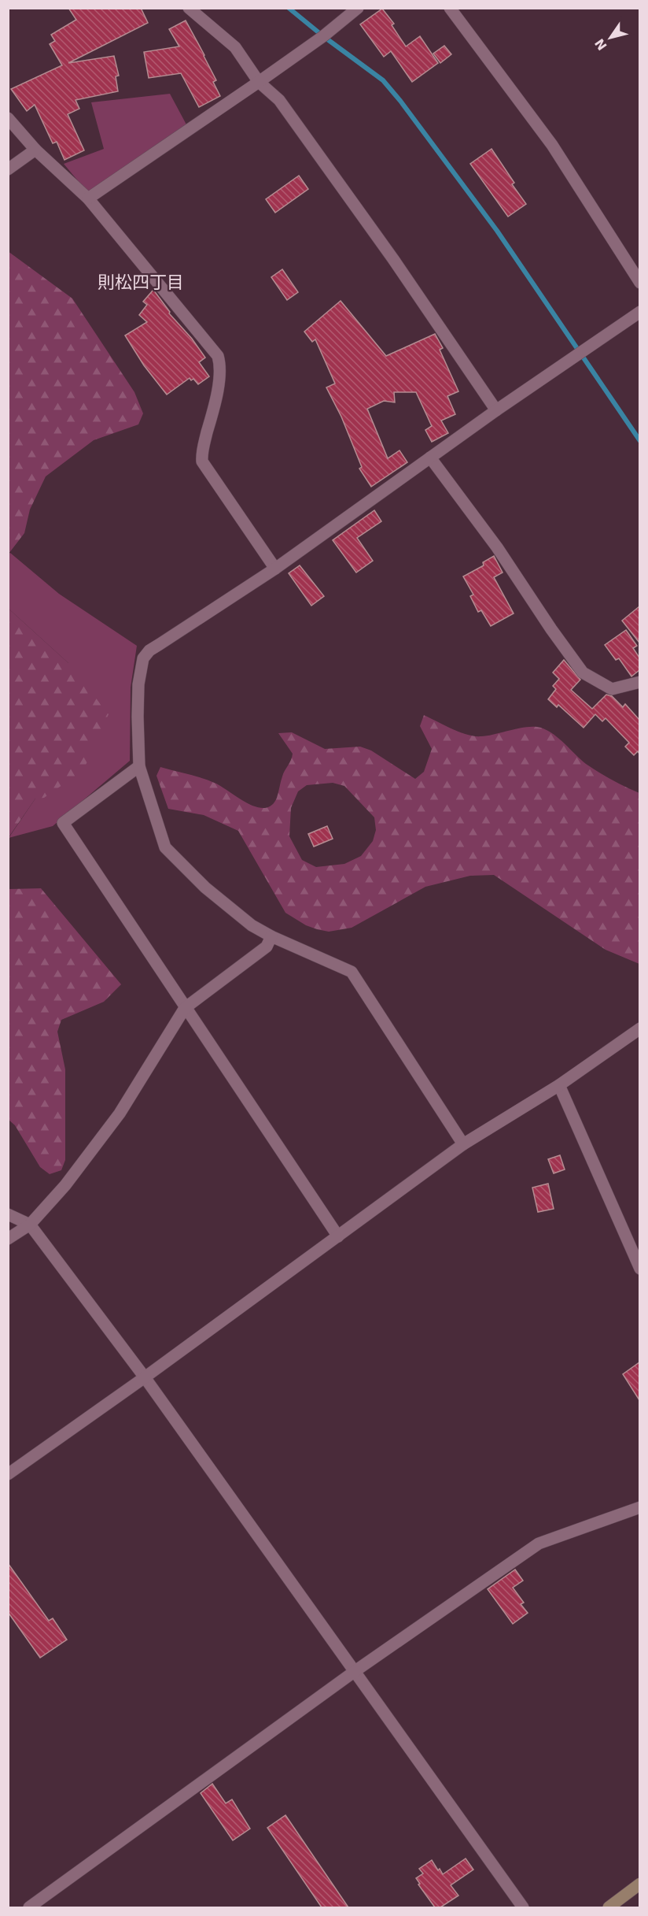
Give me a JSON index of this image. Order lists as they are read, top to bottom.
{
  "districts": ["則松四丁目"],
  "north": "bottom left"
}
